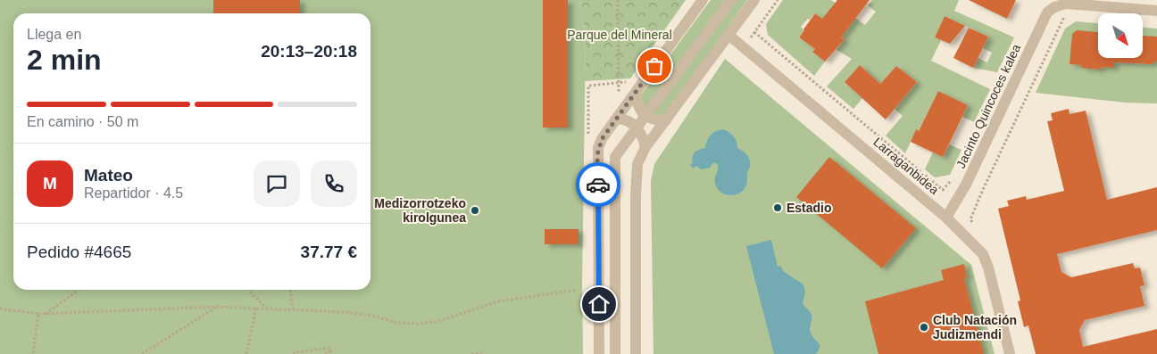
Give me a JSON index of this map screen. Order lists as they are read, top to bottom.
{
  "streets": {
    "street": ["Jacinto Quincoces kalea", "Larraganbidea"]
  },
  "crossings": [
    ["Jacinto Quincoces kalea", "Larraganbidea"]
  ],
  "parks": ["Parque del Mineral"],
  "places": ["Estadio", "Medizorrotzeko kirolgunea", "Club Natación Judizmendi"],
  "north": "bottom right",
  "page": {
    "heading": ["2 min", "Llega en", "20:13–20:18"],
    "panel": [
      "Mateo",
      "Repartidor · 4.5",
      "Pedido #4665",
      "37.77 €"
    ],
    "bar": "En camino · 50 m",
    "round": "M"
  }
}
